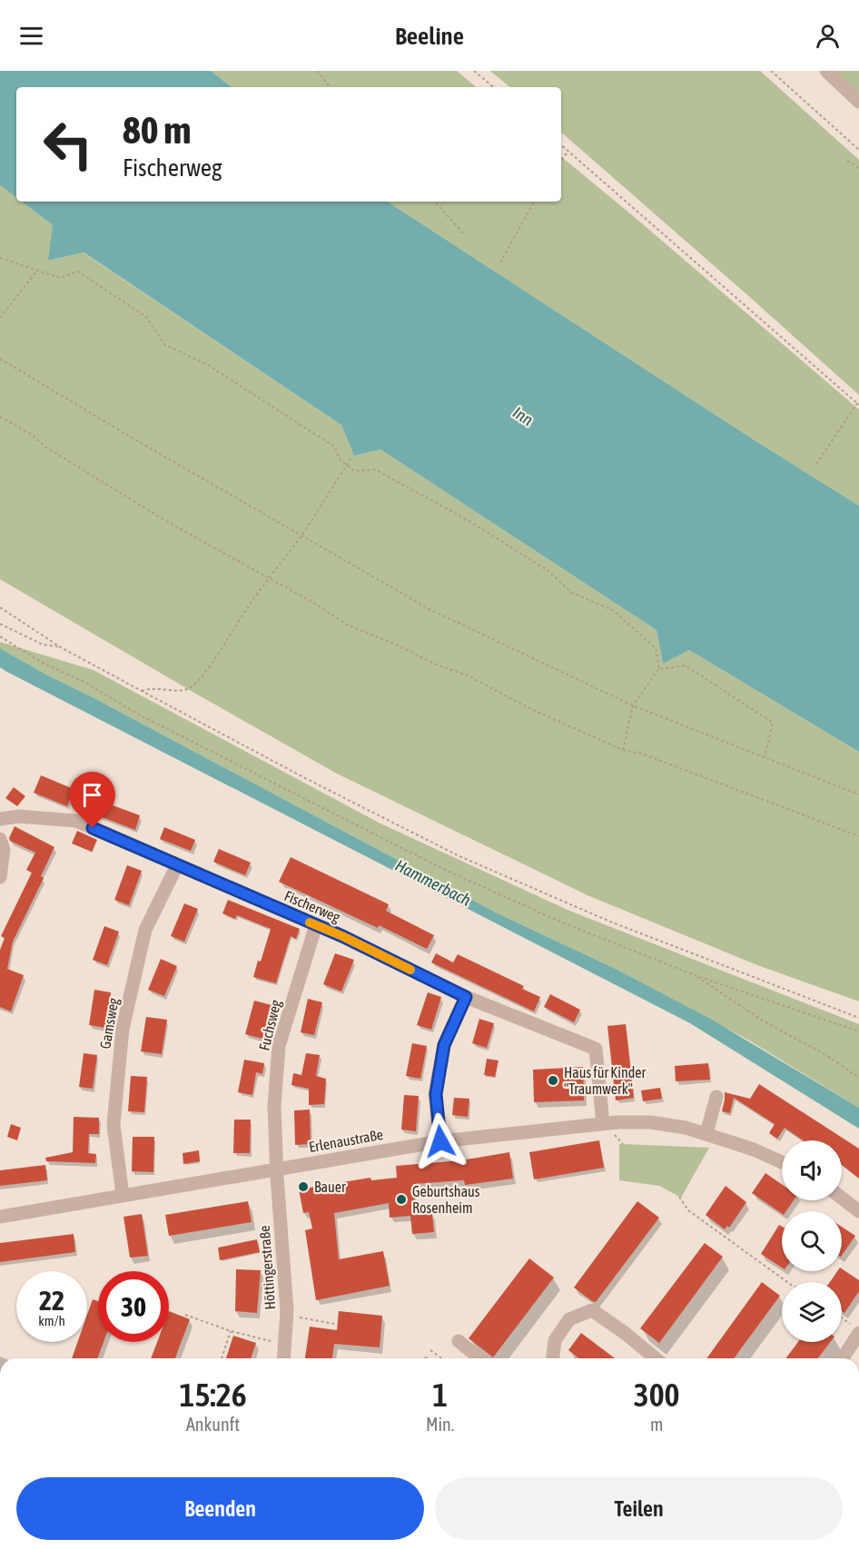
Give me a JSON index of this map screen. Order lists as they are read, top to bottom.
{
  "streets": {
    "street": [
      "Fischerweg",
      "Gamsweg",
      "Fuchsweg",
      "Erlenaustraße",
      "Höttingerstraße"
    ]
  },
  "crossings": [
    ["Fischerweg", "Gamsweg"],
    ["Fischerweg", "Fuchsweg"],
    ["Fischerweg", "Erlenaustraße"],
    ["Gamsweg", "Erlenaustraße"],
    ["Fuchsweg", "Erlenaustraße"],
    ["Fuchsweg", "Höttingerstraße"],
    ["Erlenaustraße", "Höttingerstraße"]
  ],
  "water": ["Inn", "Hammerbach"],
  "places": ["Haus für Kinder \"Traumwerk\"", "Bauer", "Geburtshaus Rosenheim"],
  "page": {
    "header": "Beeline",
    "turn": ["80 m", "Fischerweg"],
    "speed": "22 km/h",
    "limit": "30",
    "eta": [
      "15:26",
      "Ankunft",
      "1",
      "Min.",
      "300",
      "m"
    ],
    "buttons": ["Beenden", "Teilen"]
  }
}
